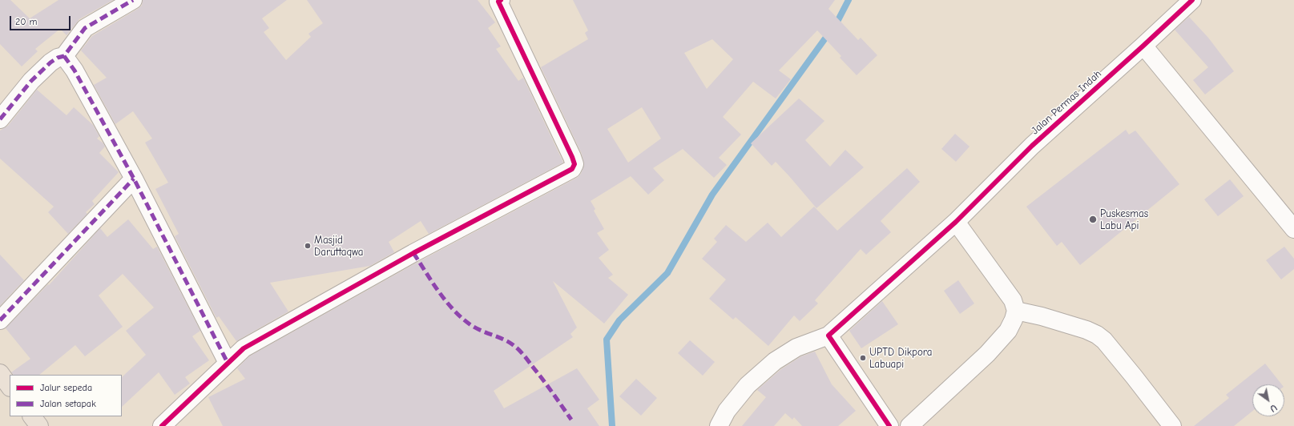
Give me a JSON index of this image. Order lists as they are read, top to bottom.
{
  "streets": {
    "street": ["Jalan Permas Indah"]
  },
  "places": ["Puskesmas Labu Api", "Masjid Daruttaqwa", "UPTD Dikpora Labuapi"],
  "legend": ["Jalur sepeda", "Jalan setapak"],
  "scale_bar": "20 m",
  "north": "bottom right"
}
